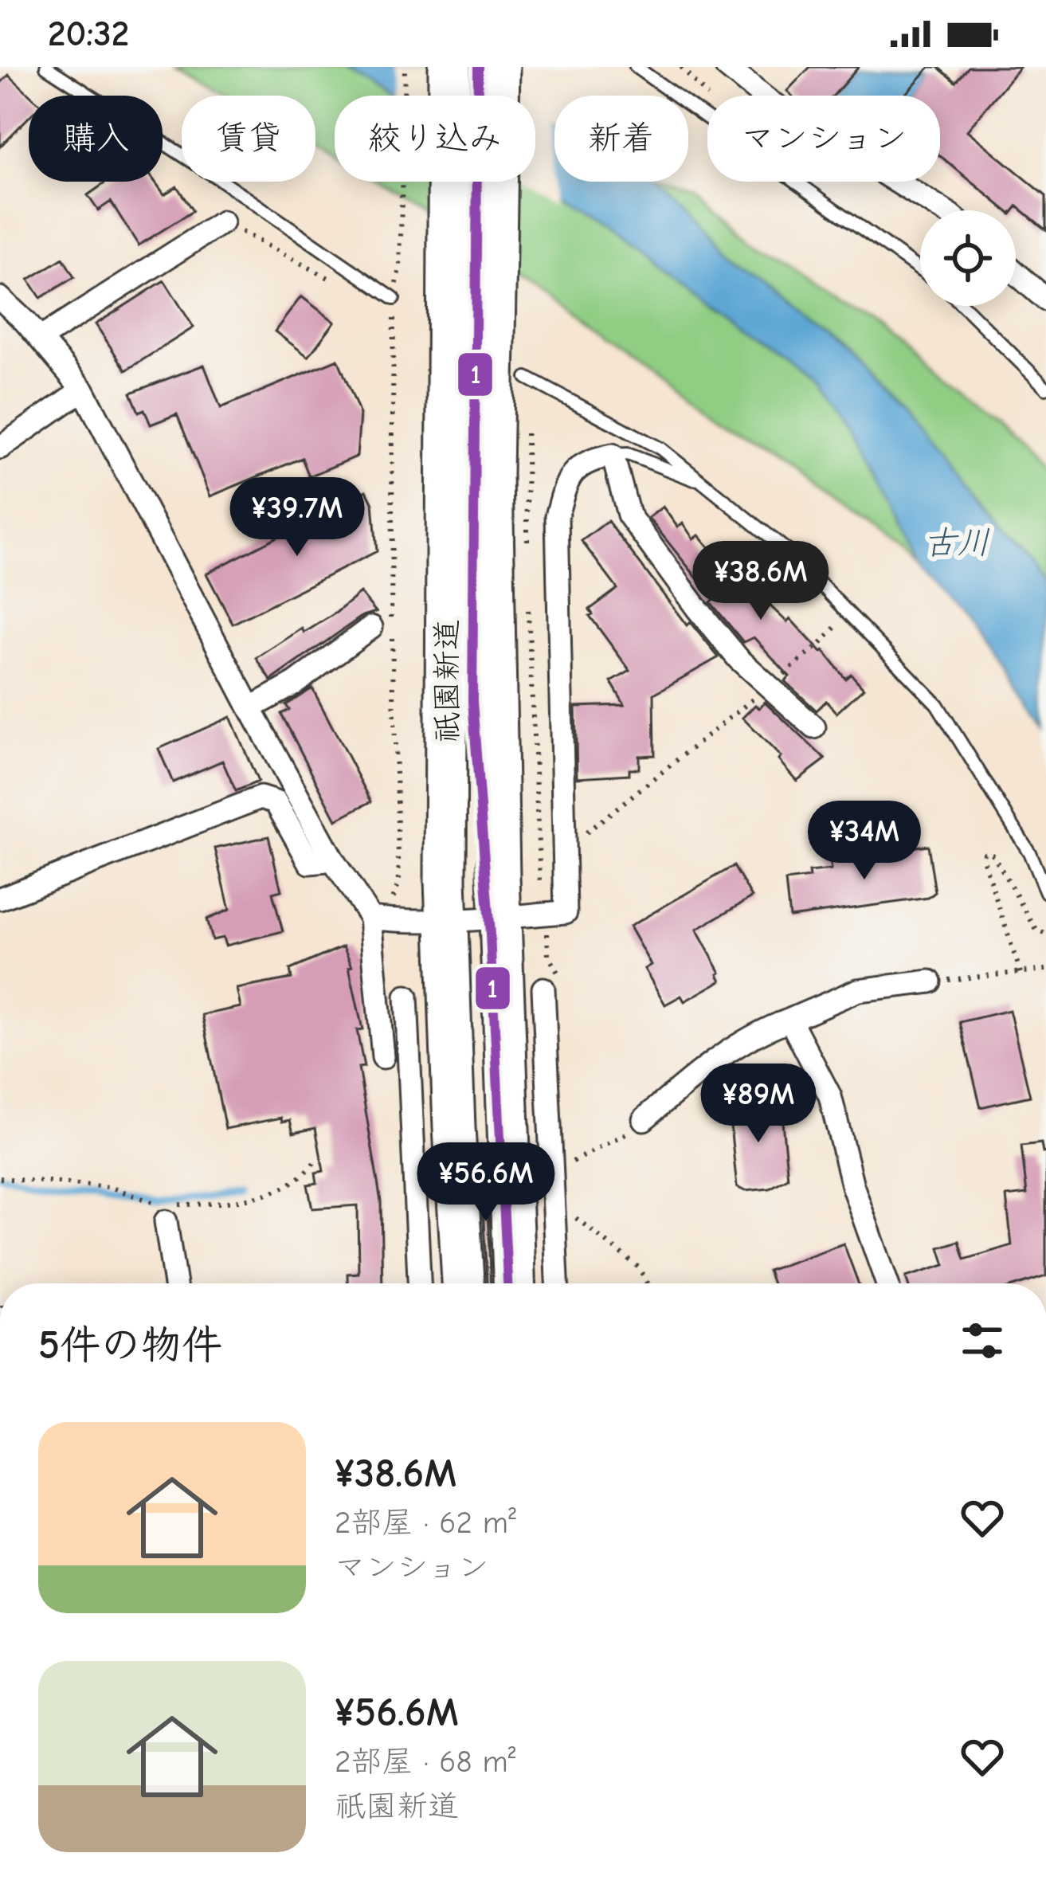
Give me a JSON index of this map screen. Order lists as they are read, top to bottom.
{
  "streets": {
    "highway": ["祇園新道"]
  },
  "water": ["古川"],
  "lines": ["transit line 1"],
  "page": {
    "status": "20:32",
    "chip": [
      "購入",
      "賃貸",
      "絞り込み",
      "新着",
      "マンション"
    ],
    "price": [
      "¥39.7M",
      "¥38.6M",
      "¥34M",
      "¥89M",
      "¥56.6M"
    ],
    "heading": "5件の物件",
    "list": [
      {
        "name": "¥38.6M",
        "note": "2部屋 · 62 m² · マンション"
      },
      {
        "name": "¥56.6M",
        "note": "2部屋 · 68 m² · 祇園新道"
      }
    ]
  }
}
